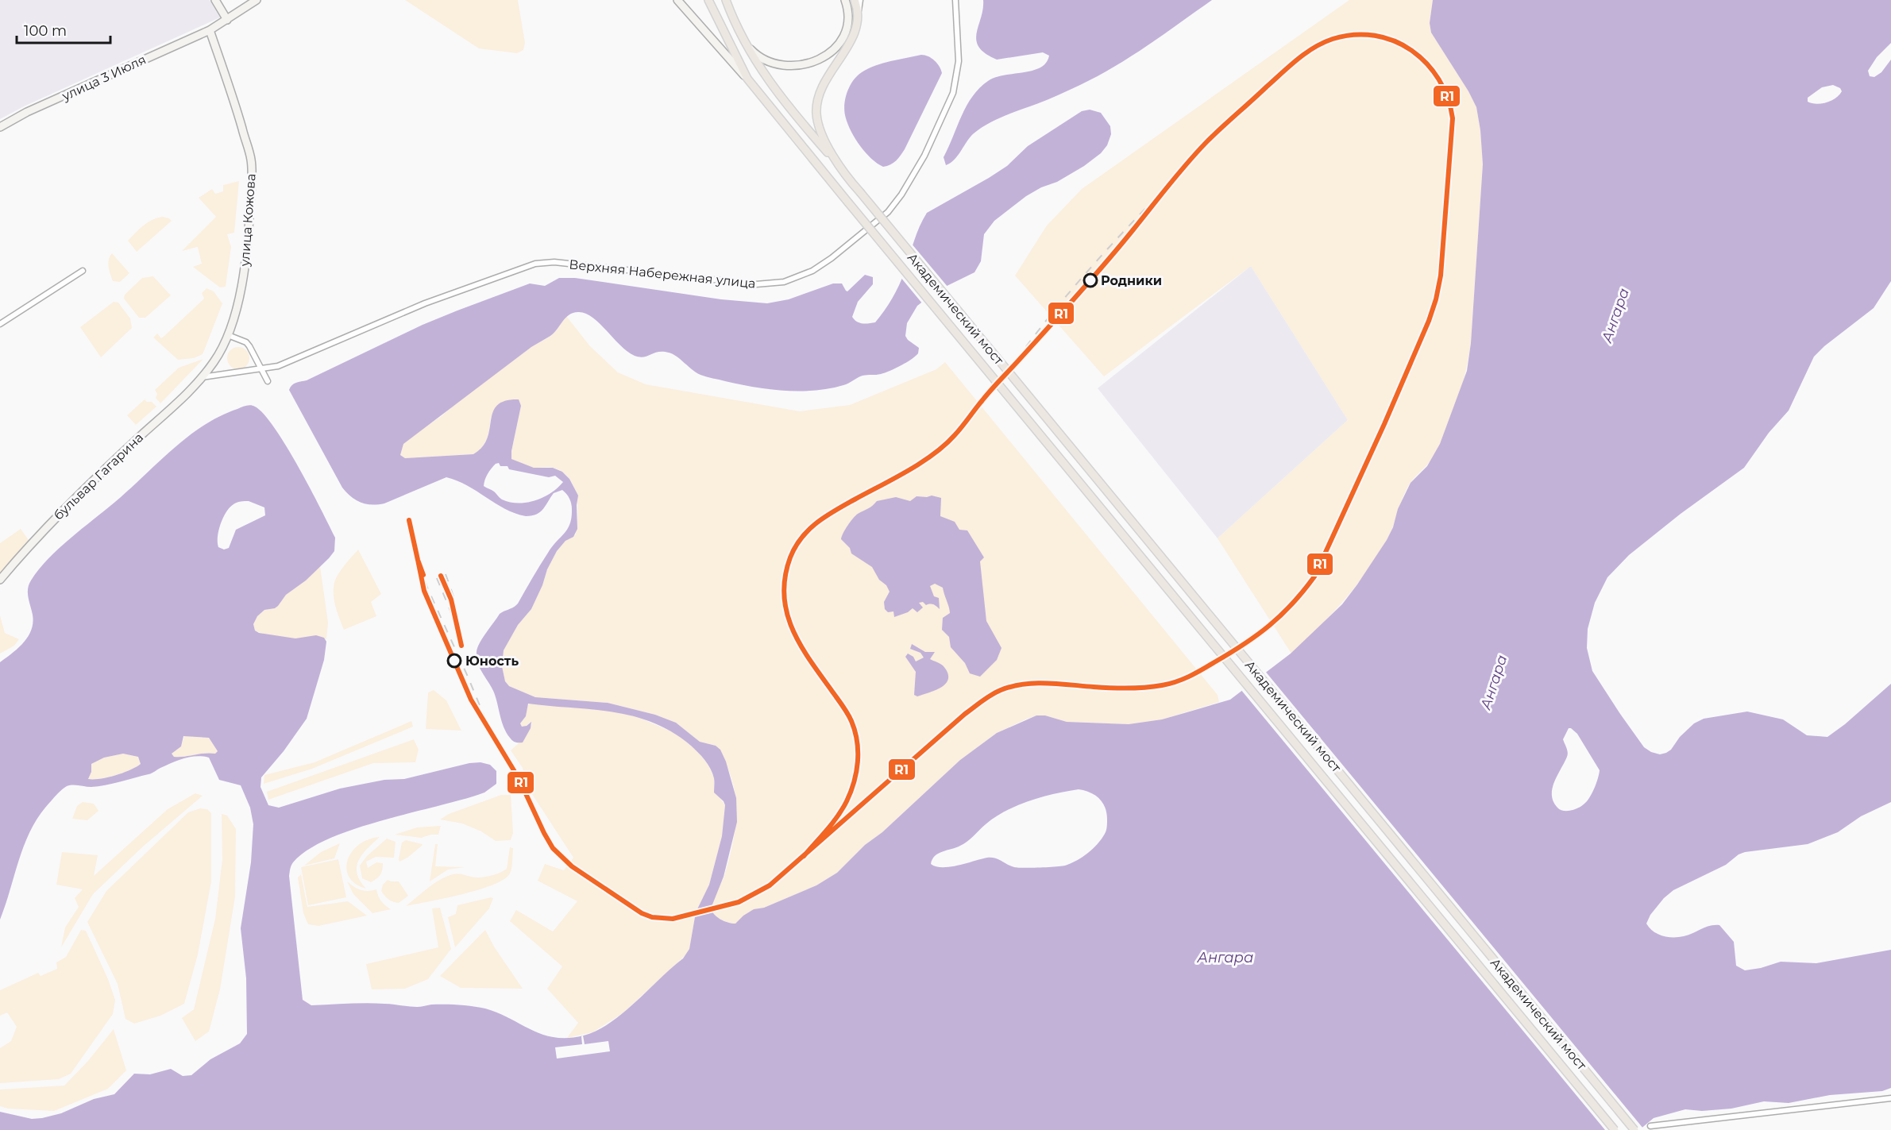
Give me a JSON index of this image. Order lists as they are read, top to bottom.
{
  "streets": {
    "main road": ["Академический мост"],
    "street": [
      "улица 3 Июля",
      "улица Кожова",
      "Верхняя Набережная улица",
      "бульвар Гагарина"
    ]
  },
  "crossings": [
    ["улица 3 Июля", "улица Кожова"],
    ["улица Кожова", "Верхняя Набережная улица"],
    ["улица Кожова", "бульвар Гагарина"],
    ["Верхняя Набережная улица", "бульвар Гагарина"]
  ],
  "water": ["Ангара"],
  "places": ["Родники", "Юность"],
  "lines": ["transit line R1"],
  "scale_bar": "100 m"
}
